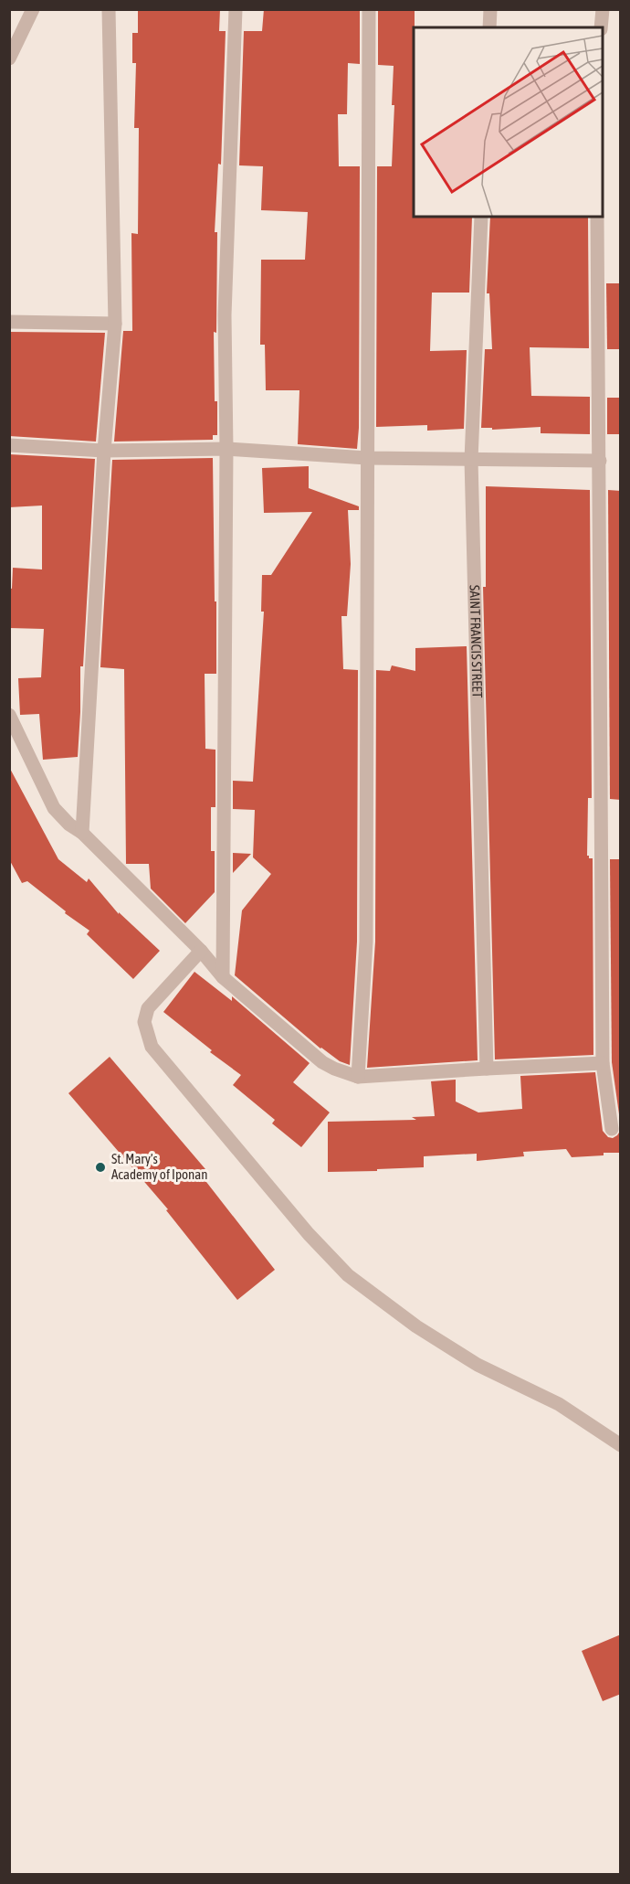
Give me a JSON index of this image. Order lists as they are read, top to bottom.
{
  "streets": {
    "street": ["SAINT FRANCIS STREET"]
  },
  "places": ["St. Mary’s Academy of Iponan"]
}
